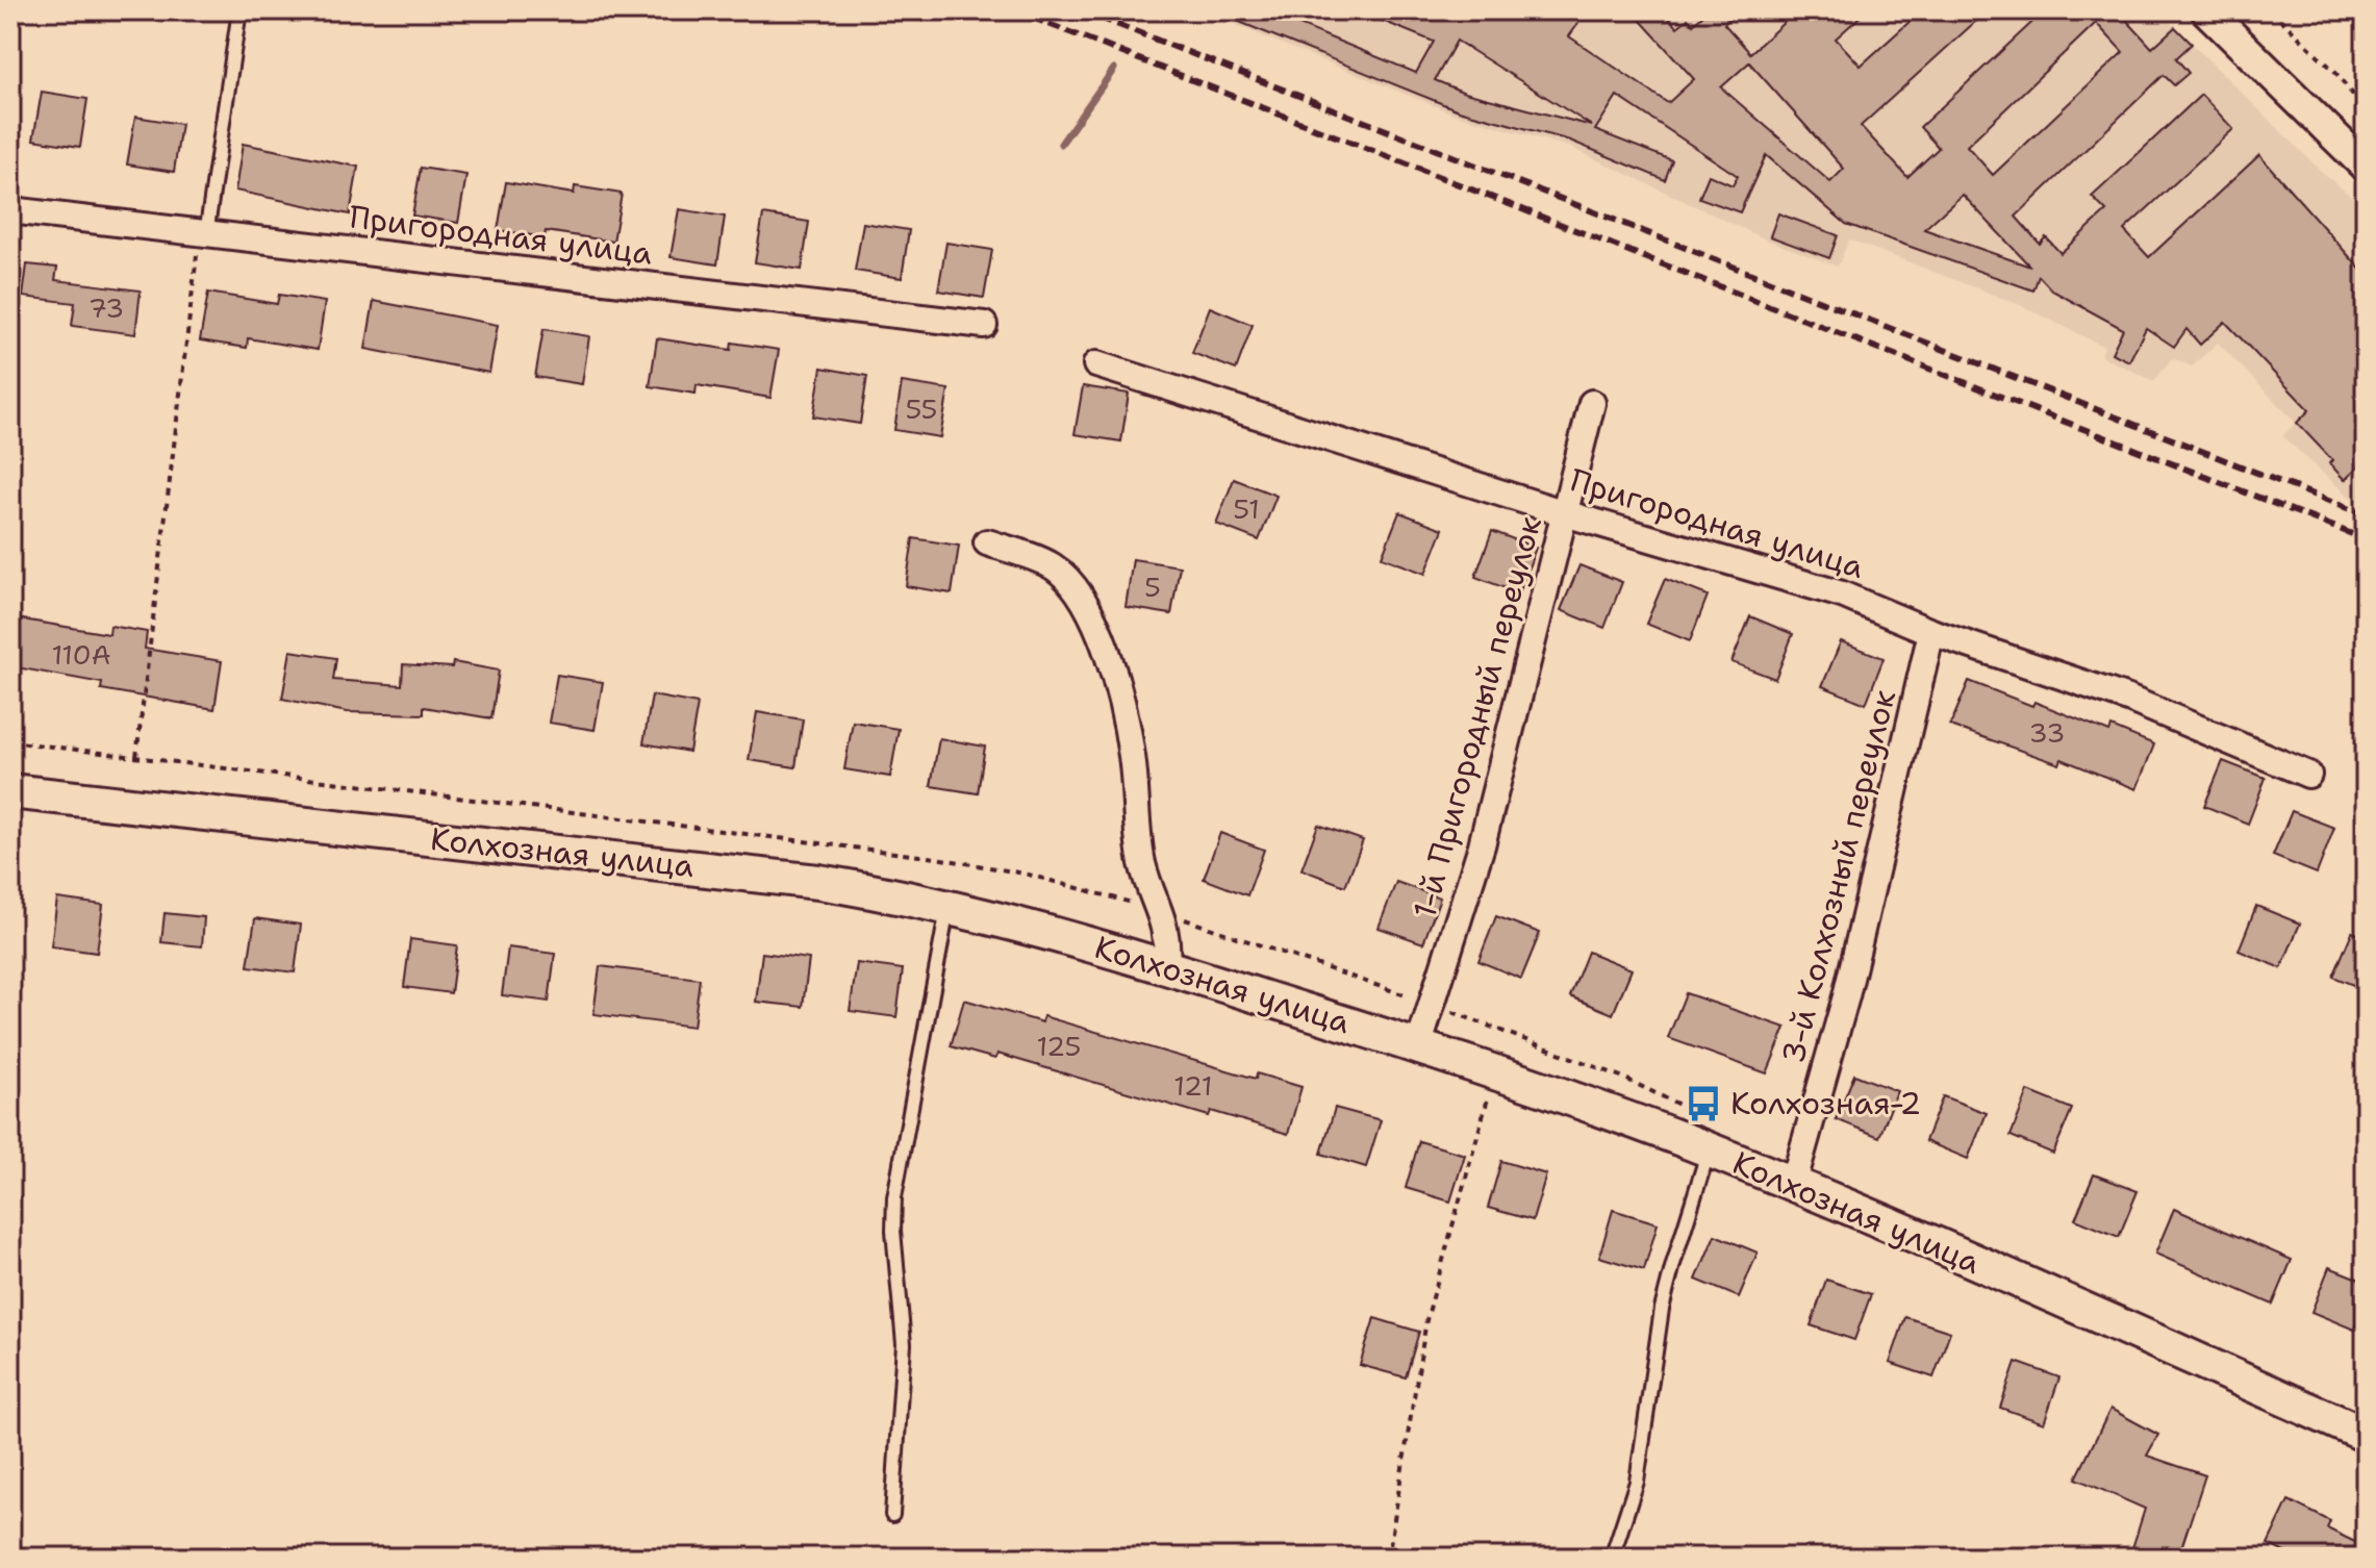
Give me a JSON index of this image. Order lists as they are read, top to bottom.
{
  "streets": {
    "main road": ["Колхозная улица"],
    "street": ["Пригородная улица", "1-й Пригородный переулок", "3-й Колхозный переулок"]
  },
  "crossings": [
    ["Пригородная улица", "1-й Пригородный переулок"],
    ["Пригородная улица", "3-й Колхозный переулок"],
    ["1-й Пригородный переулок", "Колхозная улица"],
    ["Колхозная улица", "3-й Колхозный переулок"]
  ],
  "places": {
    "bus stop": ["Колхозная-2"]
  },
  "house_numbers": [
    "73",
    "55",
    "51",
    "5",
    "110А",
    "33",
    "125",
    "121"
  ]
}
